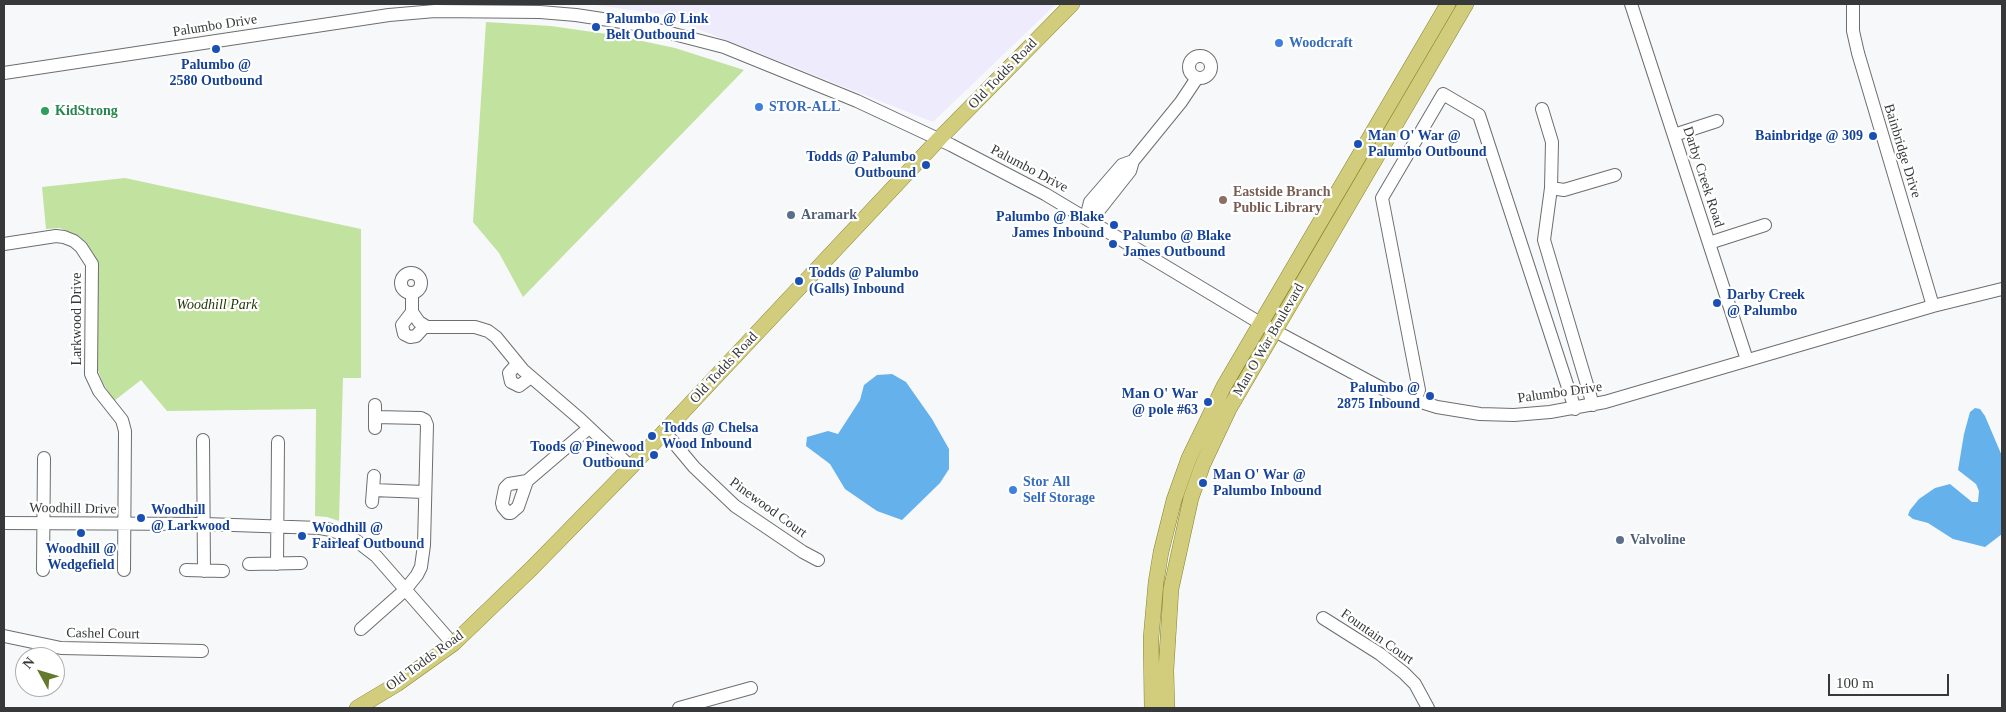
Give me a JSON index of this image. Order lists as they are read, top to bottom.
{
  "streets": {
    "main road": ["Old Todds Road", "Man O War Boulevard"],
    "street": [
      "Palumbo Drive",
      "Bainbridge Drive",
      "Darby Creek Road",
      "Larkwood Drive",
      "Pinewood Court",
      "Woodhill Drive",
      "Cashel Court",
      "Fountain Court"
    ]
  },
  "crossings": [
    ["Palumbo Drive", "Old Todds Road"],
    ["Palumbo Drive", "Bainbridge Drive"],
    ["Palumbo Drive", "Darby Creek Road"],
    ["Palumbo Drive", "Man O War Boulevard"],
    ["Old Todds Road", "Pinewood Court"],
    ["Old Todds Road", "Woodhill Drive"],
    ["Larkwood Drive", "Woodhill Drive"]
  ],
  "parks": ["Woodhill Park"],
  "places": [
    "Palumbo @ Link Belt Outbound",
    "Woodcraft",
    "Palumbo @ 2580 Outbound",
    "STOR-ALL",
    "KidStrong",
    "Bainbridge @ 309",
    "Man O' War @ Palumbo Outbound",
    "Todds @ Palumbo Outbound",
    "Eastside Branch Public Library",
    "Aramark",
    "Palumbo @ Blake James Inbound",
    "Palumbo @ Blake James Outbound",
    "Todds @ Palumbo (Galls) Inbound",
    "Darby Creek @ Palumbo",
    "Palumbo @ 2875 Inbound",
    "Man O' War @ pole #63",
    "Todds @ Chelsa Wood Inbound",
    "Toods @ Pinewood Outbound",
    "Man O' War @ Palumbo Inbound",
    "Stor All Self Storage",
    "Woodhill @ Larkwood",
    "Woodhill @ Wedgefield",
    "Woodhill @ Fairleaf Outbound",
    "Valvoline"
  ],
  "scale_bar": "100 m",
  "north": "top left"
}
